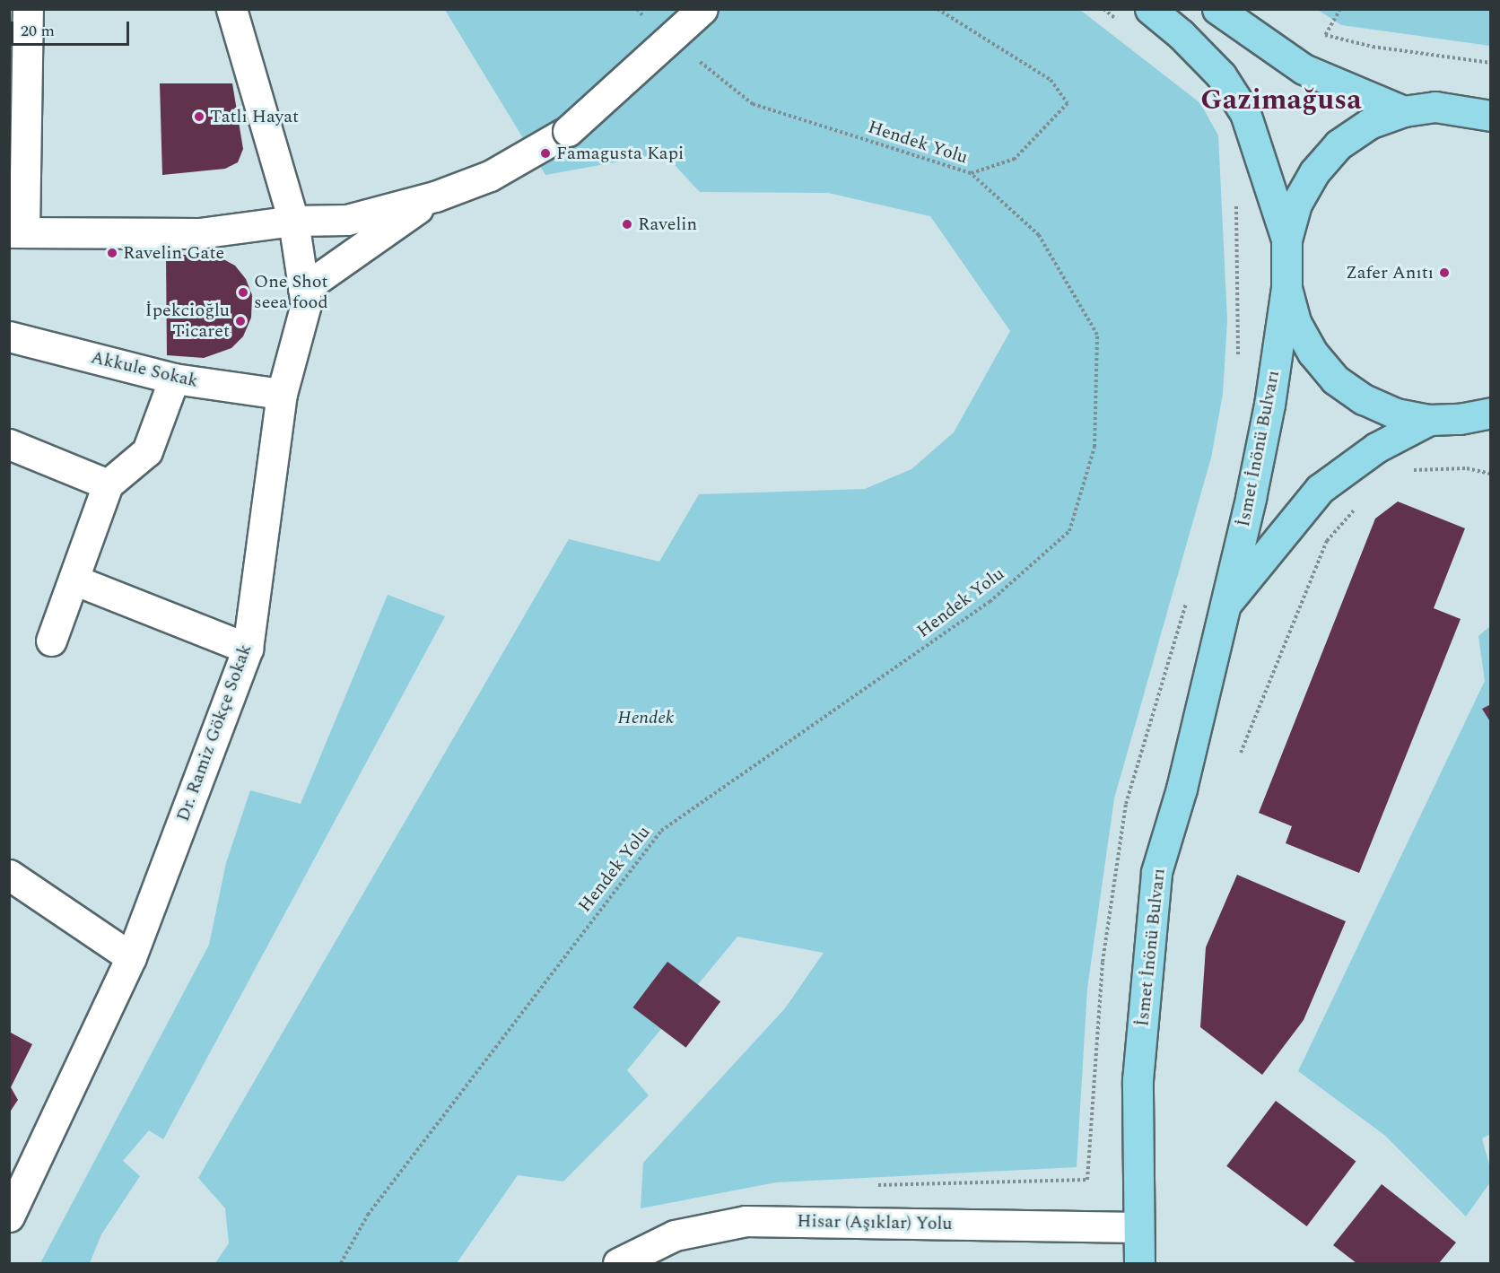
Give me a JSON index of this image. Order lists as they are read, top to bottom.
{
  "streets": {
    "main road": ["İsmet İnönü Bulvarı"],
    "street": ["Akkule Sokak", "Dr. Ramiz Gökçe Sokak", "Hisar (Aşıklar) Yolu"],
    "path": ["Hendek Yolu"]
  },
  "crossings": [
    ["Akkule Sokak", "Dr. Ramiz Gökçe Sokak"],
    ["İsmet İnönü Bulvarı", "Hisar (Aşıklar) Yolu"]
  ],
  "districts": ["Gazimağusa"],
  "parks": ["Hendek"],
  "places": [
    "Tatlı Hayat",
    "Famagusta Kapi",
    "Ravelin",
    "Ravelin Gate",
    "Zafer Anıtı",
    "One Shot seea food",
    "İpekcioğlu Ticaret"
  ],
  "scale_bar": "20 m"
}
